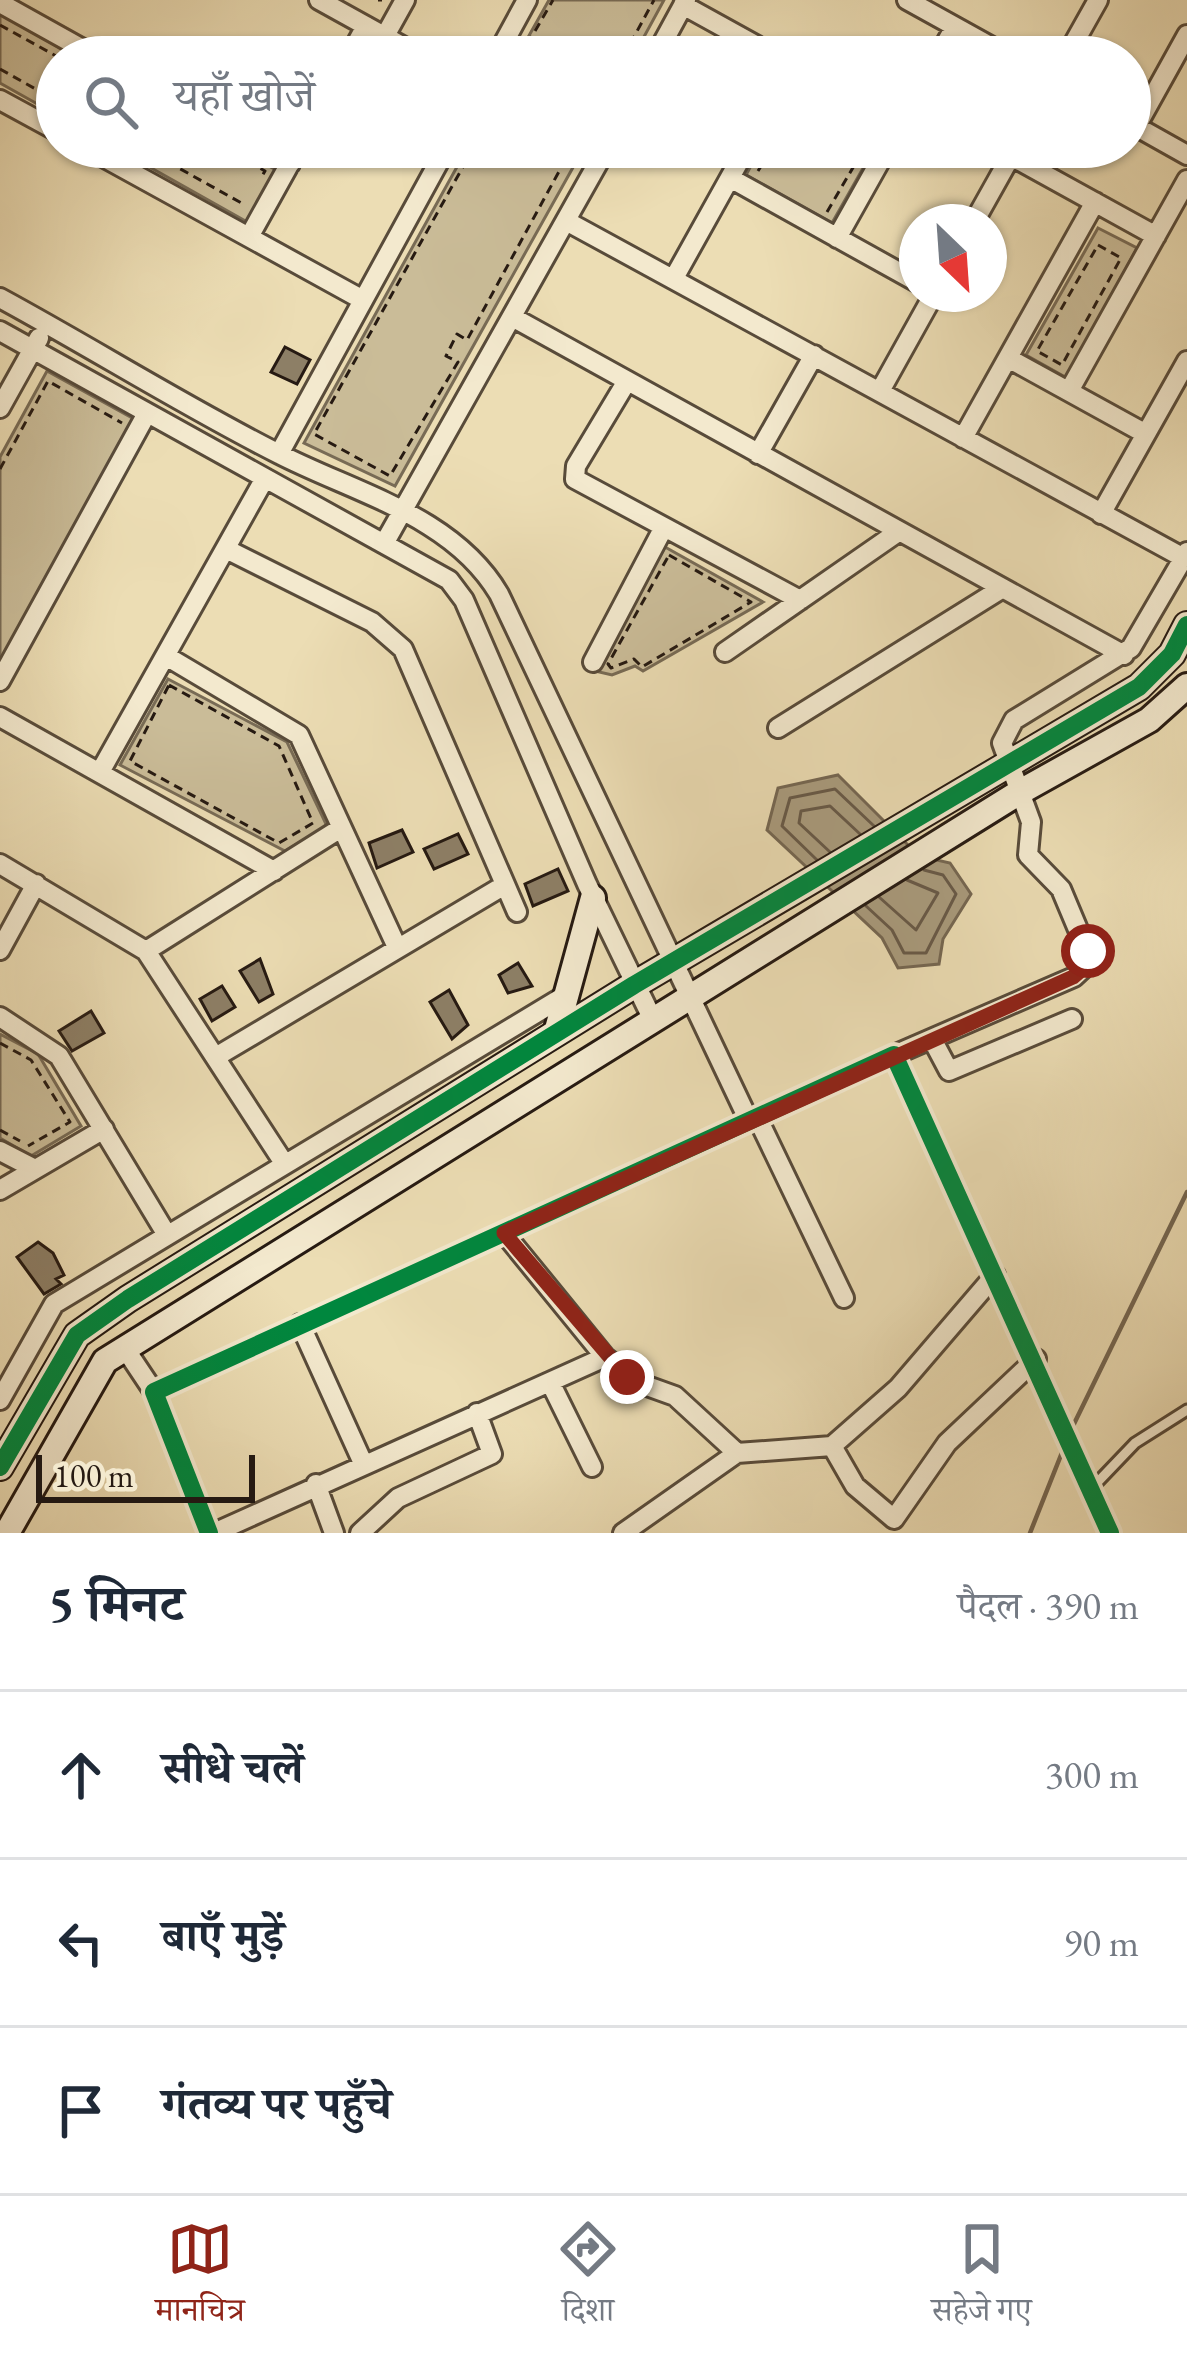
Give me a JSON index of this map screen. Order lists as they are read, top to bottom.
{
  "scale_bar": "100 m",
  "north": "bottom right",
  "page": {
    "search": "यहाँ खोजें",
    "scale": "100 m",
    "heading": ["5 मिनट", "पैदल · 390 m"],
    "list": [
      ["सीधे चलें", "300 m"],
      ["बाएँ मुड़ें", "90 m"],
      "गंतव्य पर पहुँचे"
    ],
    "nav": ["मानचित्र", "दिशा", "सहेजे गए"]
  }
}
